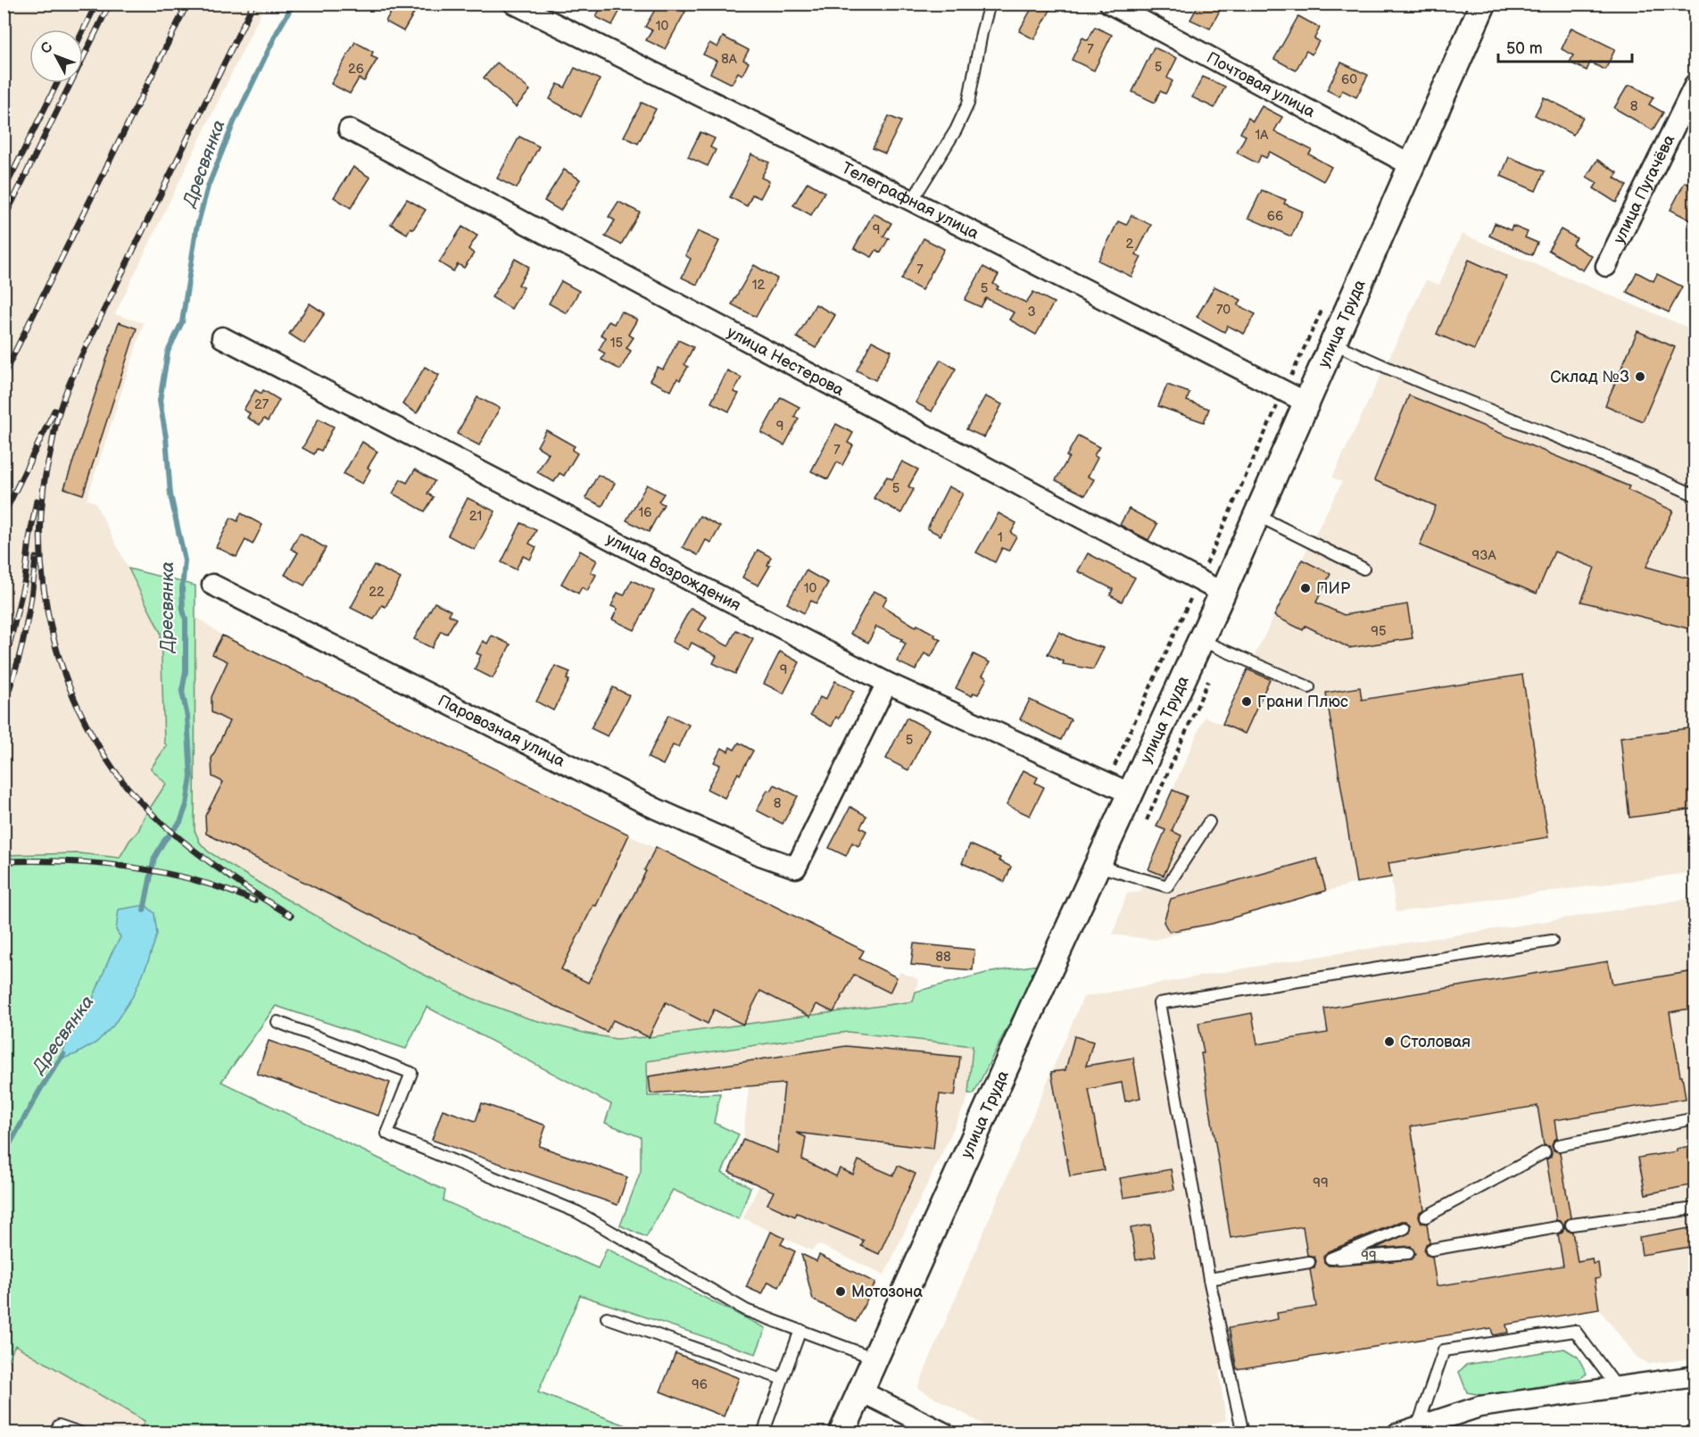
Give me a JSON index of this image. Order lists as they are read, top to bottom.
{
  "streets": {
    "street": [
      "Почтовая улица",
      "улица Пугачёва",
      "Телеграфная улица",
      "улица Труда",
      "улица Нестерова",
      "улица Возрождения",
      "Паровозная улица"
    ]
  },
  "crossings": [
    ["Почтовая улица", "улица Труда"],
    ["Телеграфная улица", "улица Труда"],
    ["улица Труда", "улица Нестерова"],
    ["улица Труда", "улица Возрождения"],
    ["улица Возрождения", "Паровозная улица"]
  ],
  "water": ["Дресвянка"],
  "places": [
    "Склад №3",
    "ПИР",
    "Грани Плюс",
    "Столовая",
    "Мотозона"
  ],
  "house_numbers": [
    "10",
    "7",
    "8А",
    "5",
    "26",
    "60",
    "8",
    "1А",
    "66",
    "9",
    "2",
    "7",
    "12",
    "5",
    "70",
    "3",
    "15",
    "27",
    "9",
    "7",
    "5",
    "16",
    "21",
    "1",
    "93А",
    "10",
    "22",
    "95",
    "9",
    "5",
    "8",
    "88",
    "99",
    "99",
    "96"
  ],
  "scale_bar": "50 m",
  "north": "top left"
}
